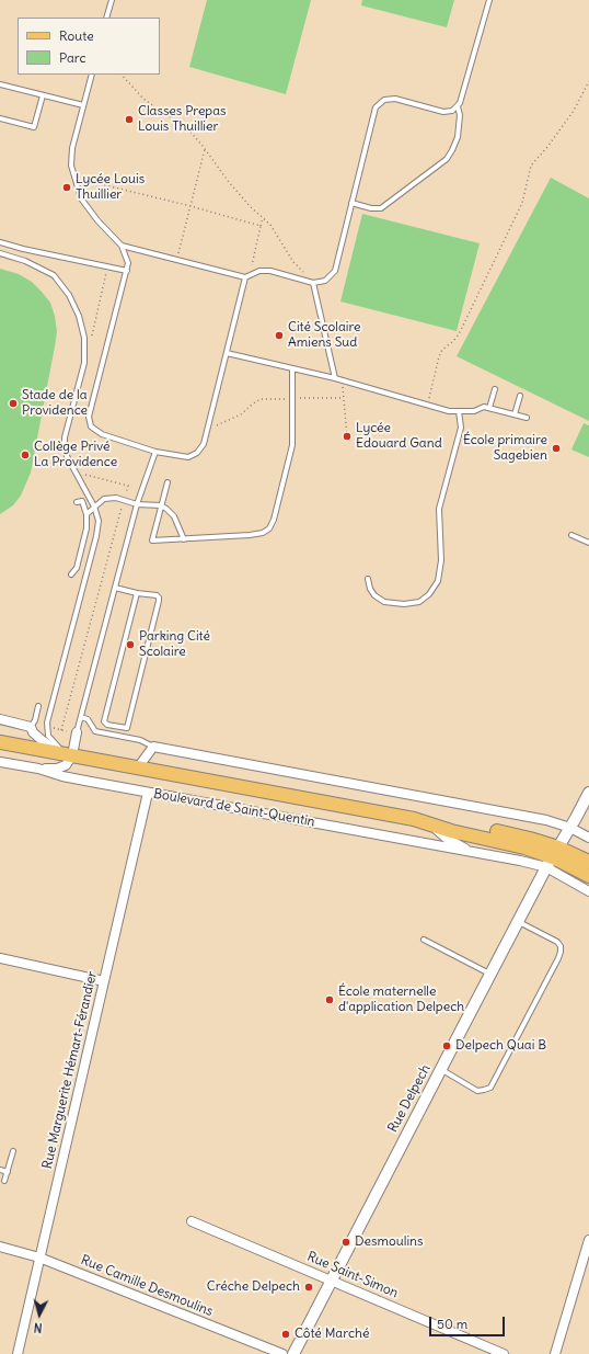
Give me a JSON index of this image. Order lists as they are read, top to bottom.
{
  "streets": {
    "main road": ["Boulevard de Saint-Quentin"],
    "street": [
      "Rue Marguerite Hémart-Férandier",
      "Rue Delpech",
      "Rue Saint-Simon",
      "Rue Camille Desmoulins"
    ]
  },
  "crossings": [
    ["Boulevard de Saint-Quentin", "Rue Marguerite Hémart-Férandier"],
    ["Boulevard de Saint-Quentin", "Rue Delpech"],
    ["Rue Marguerite Hémart-Férandier", "Rue Camille Desmoulins"],
    ["Rue Delpech", "Rue Saint-Simon"]
  ],
  "places": [
    "Classes Prepas Louis Thuillier",
    "Lycée Louis Thuillier",
    "Cité Scolaire Amiens Sud",
    "Stade de la Providence",
    "Lycée Edouard Gand",
    "École primaire Sagebien",
    "Collège Privé La Providence",
    "Parking Cité Scolaire",
    "École maternelle d'application Delpech",
    "Delpech Quai B",
    "Desmoulins",
    "Créche Delpech",
    "Côté Marché"
  ],
  "legend": ["Route", "Parc"],
  "scale_bar": "50 m",
  "north": "bottom"
}
